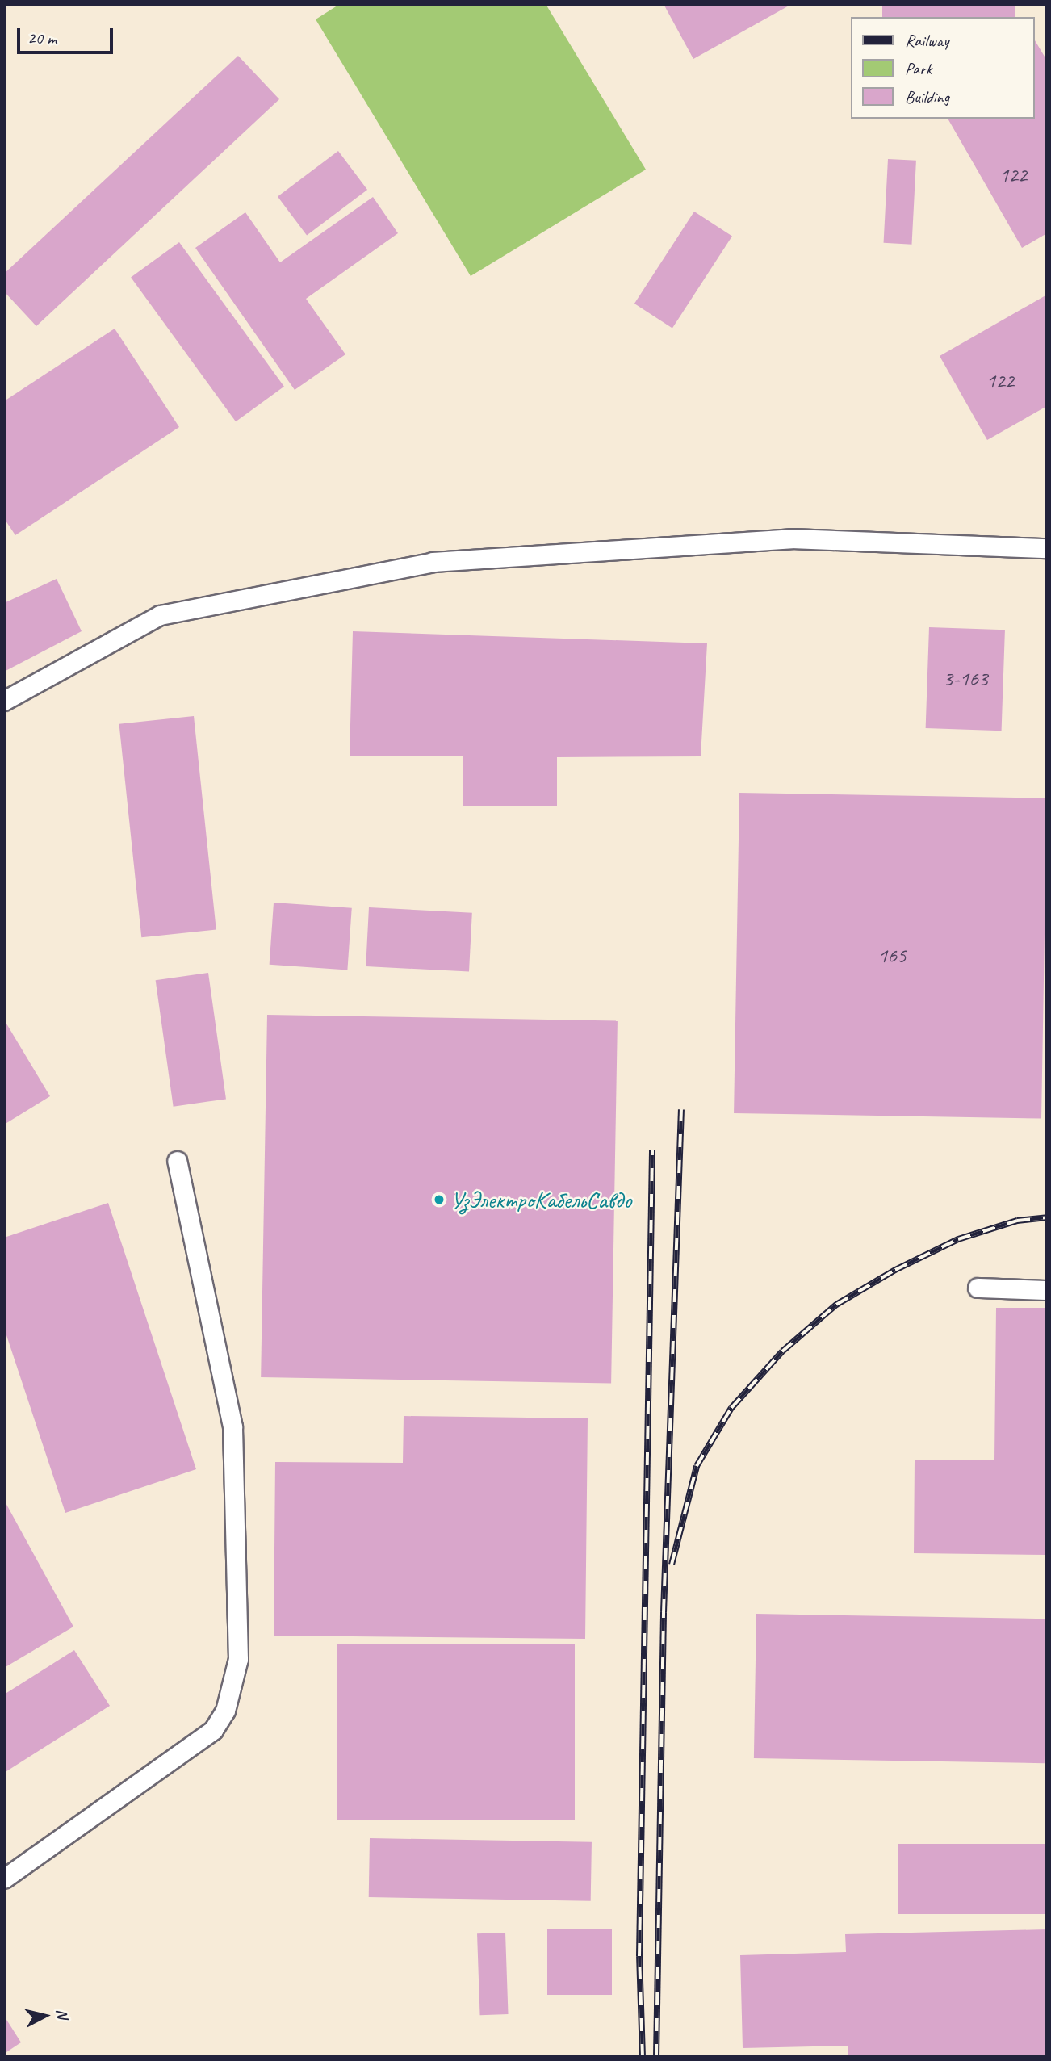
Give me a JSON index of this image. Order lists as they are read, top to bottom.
{
  "places": ["УзЭлектроКабельСавдо"],
  "house_numbers": [
    "122",
    "122",
    "3-163",
    "165"
  ],
  "legend": ["Railway", "Park", "Building"],
  "scale_bar": "20 m",
  "north": "right"
}
